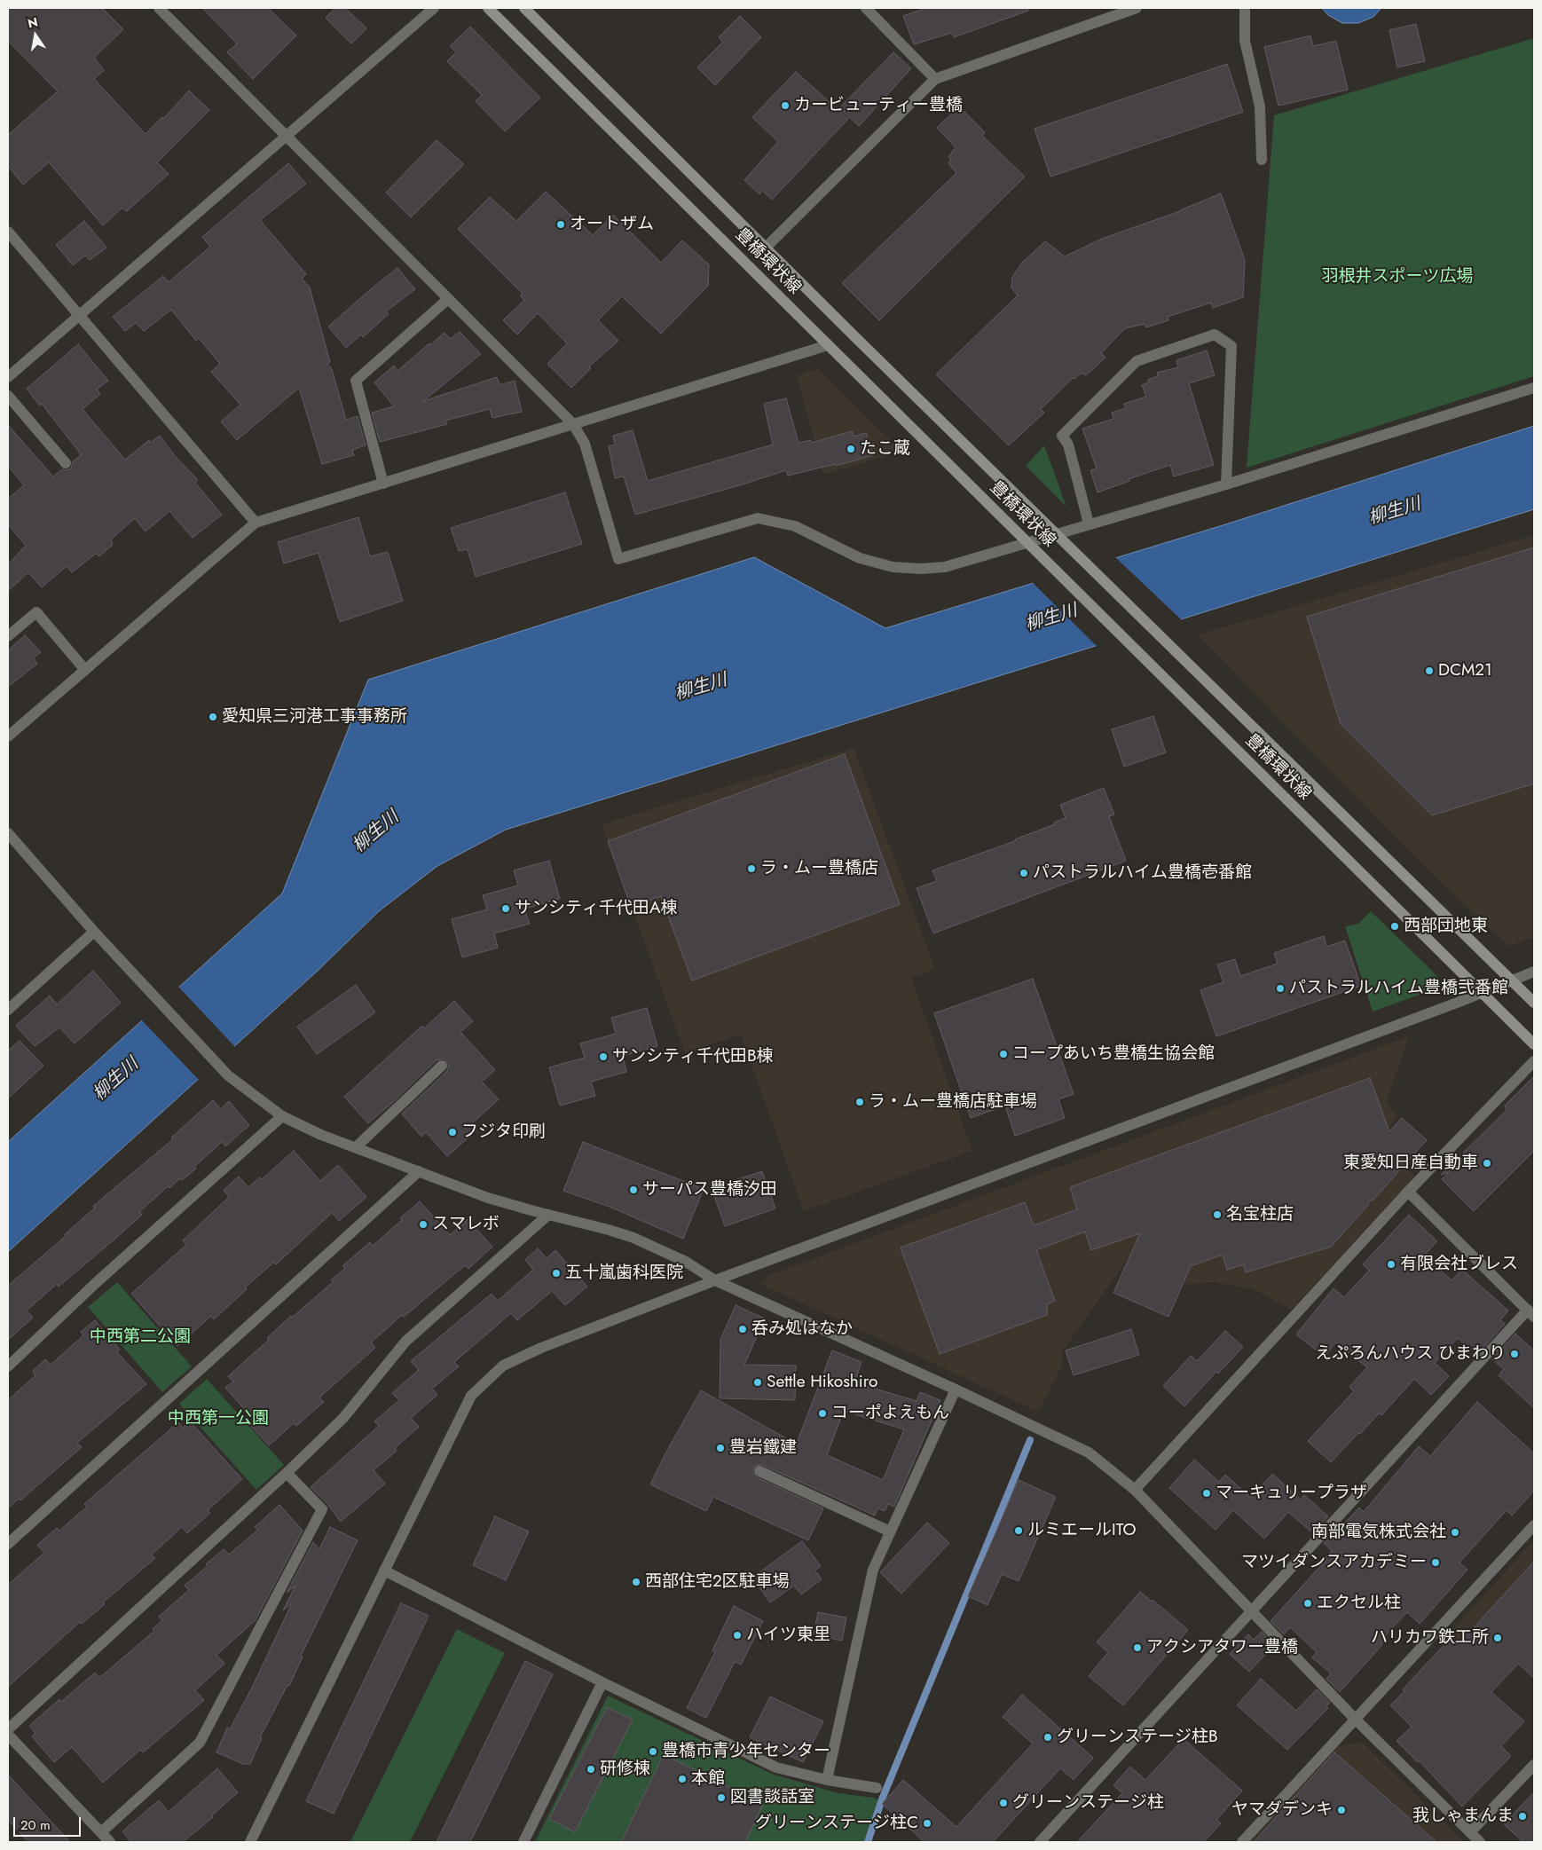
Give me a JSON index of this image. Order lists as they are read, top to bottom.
{
  "streets": {
    "main road": ["豊橋環状線"]
  },
  "water": ["柳生川"],
  "parks": ["羽根井スポーツ広場", "中西第二公園", "中西第一公園"],
  "places": [
    "カービューティー豊橋",
    "オートザム",
    "たこ蔵",
    "DCM21",
    "愛知県三河港工事事務所",
    "ラ・ムー豊橋店",
    "パストラルハイム豊橋壱番館",
    "サンシティ千代田A棟",
    "西部団地東",
    "パストラルハイム豊橋弐番館",
    "コープあいち豊橋生協会館",
    "サンシティ千代田B棟",
    "ラ・ムー豊橋店駐車場",
    "フジタ印刷",
    "東愛知日産自動車",
    "サーパス豊橋汐田",
    "名宝柱店",
    "スマレボ",
    "有限会社ブレス",
    "五十嵐歯科医院",
    "呑み処はなか",
    "えぷろんハウス ひまわり",
    "Settle Hikoshiro",
    "コーポよえもん",
    "豊岩鐵建",
    "マーキュリープラザ",
    "ルミエールITO",
    "南部電気株式会社",
    "マツイダンスアカデミー",
    "西部住宅2区駐車場",
    "エクセル柱",
    "ハイツ東里",
    "ハリカワ鉄工所",
    "アクシアタワー豊橋",
    "グリーンステージ柱B",
    "豊橋市青少年センター",
    "研修棟",
    "本館",
    "図書談話室",
    "グリーンステージ柱",
    "ヤマダデンキ",
    "我しゃまんま",
    "グリーンステージ柱C"
  ],
  "scale_bar": "20 m",
  "north": "top"
}
